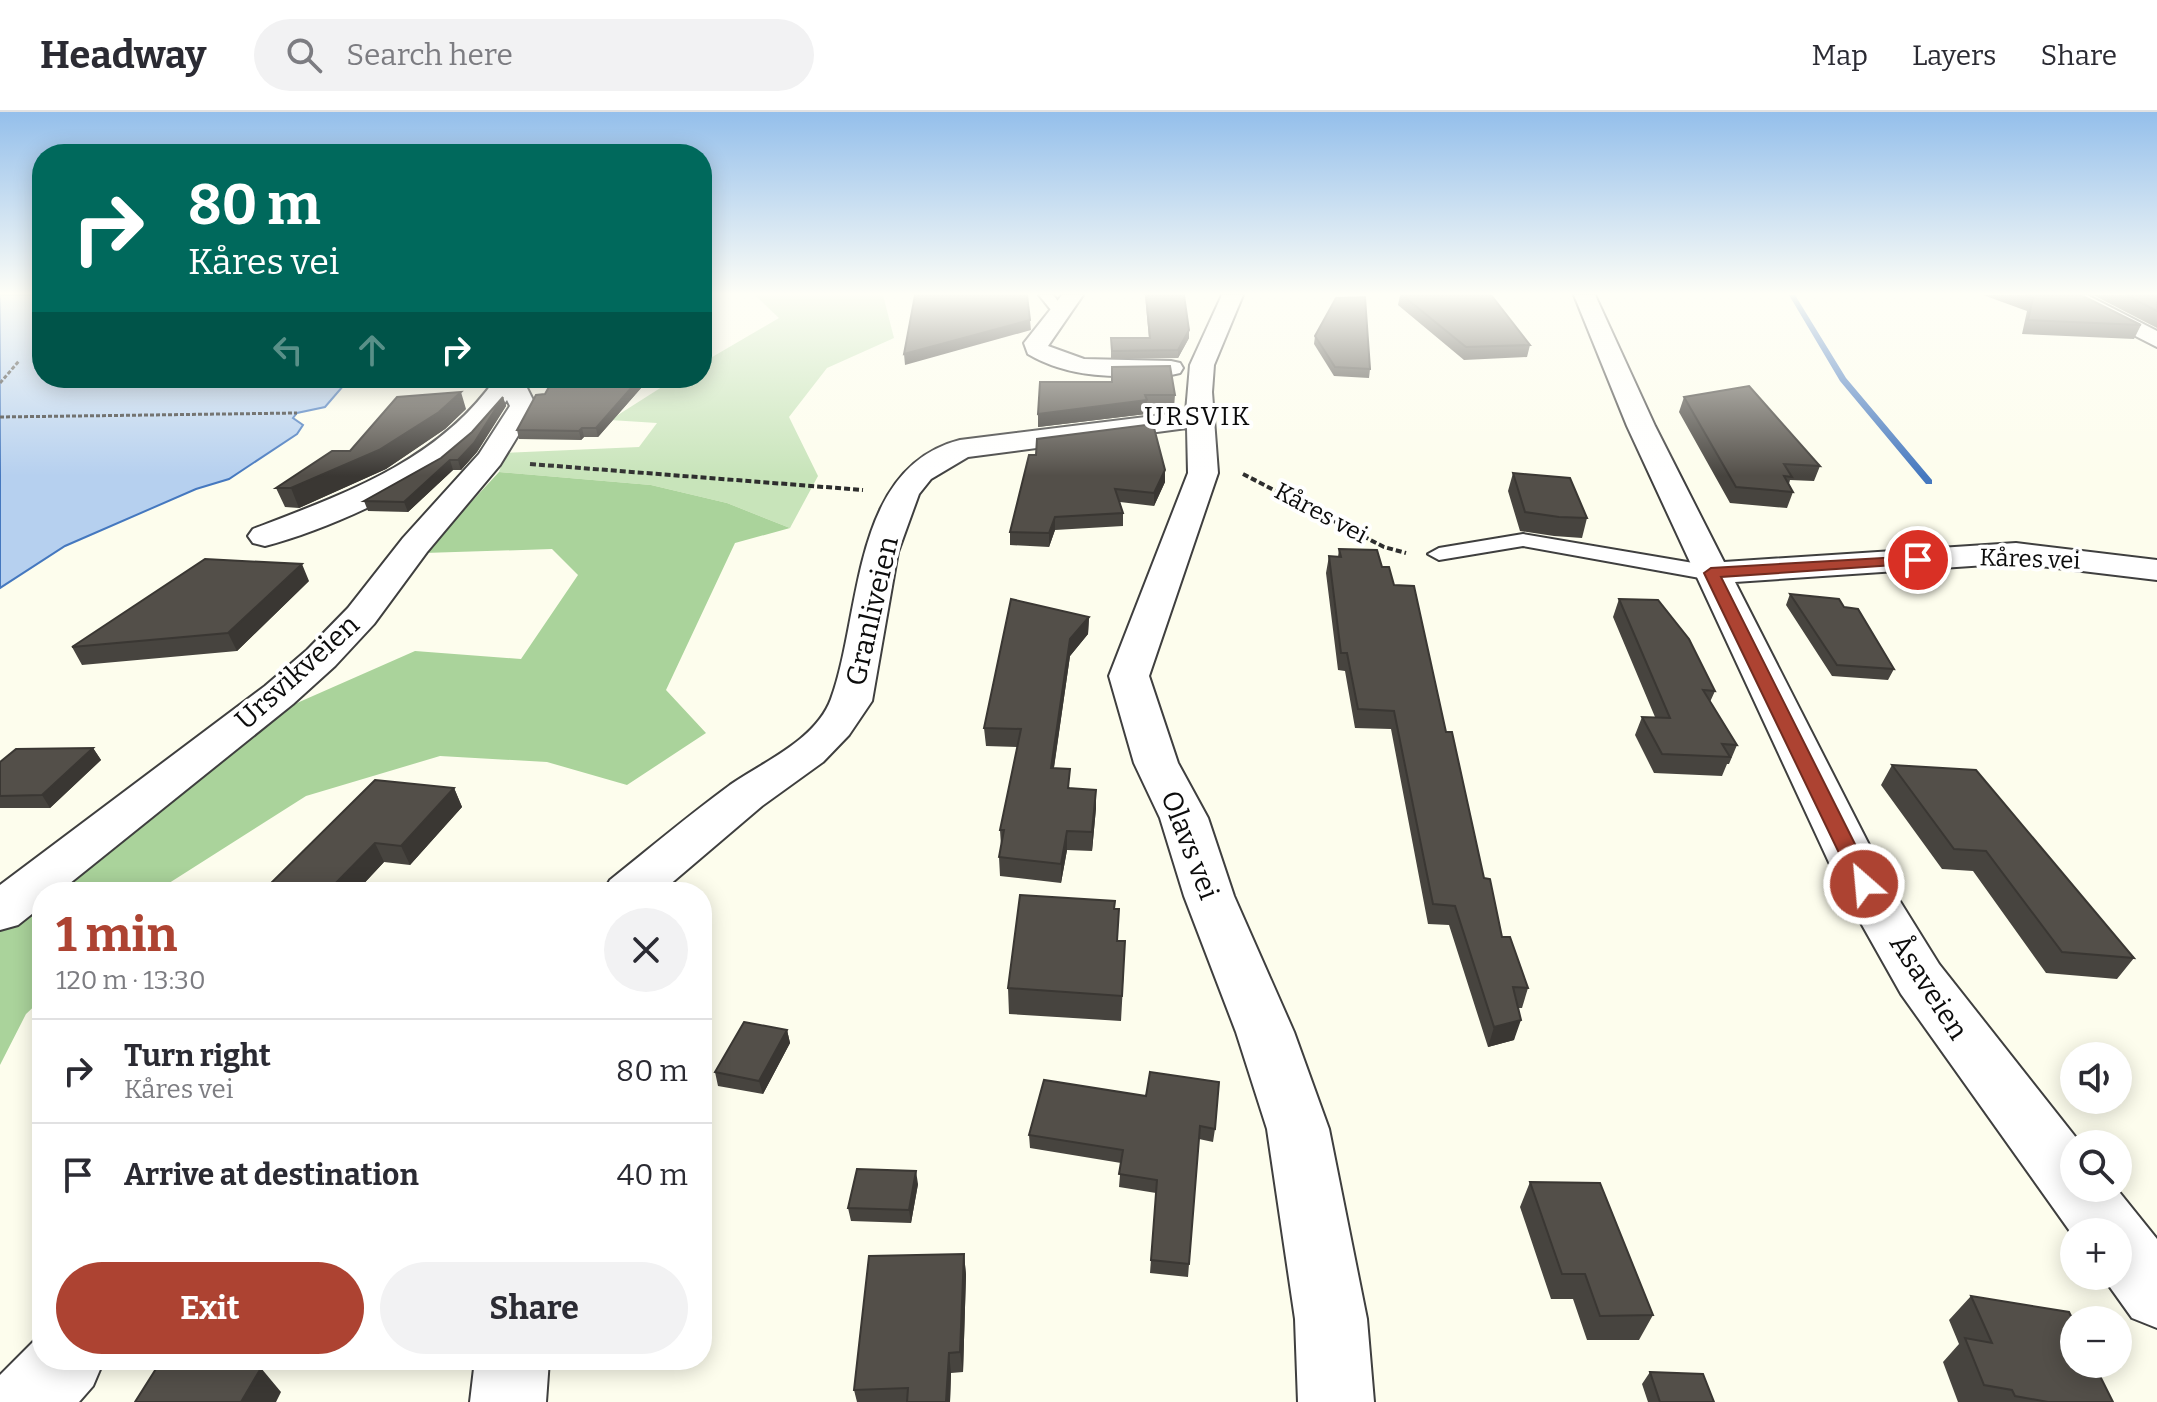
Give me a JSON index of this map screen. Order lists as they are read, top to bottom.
{
  "streets": {
    "street": [
      "Kåres vei",
      "Granliveien",
      "Ursvikveien",
      "Olavs vei",
      "Åsaveien"
    ]
  },
  "crossings": [
    ["Kåres vei", "Granliveien"],
    ["Kåres vei", "Olavs vei"],
    ["Kåres vei", "Åsaveien"],
    ["Granliveien", "Olavs vei"]
  ],
  "districts": ["URSVIK"],
  "page": {
    "header": "Headway",
    "search": "Search here",
    "nav": ["Map", "Layers", "Share"],
    "turn": ["80 m", "Kåres vei"],
    "heading": ["1 min", "120 m · 13:30"],
    "list": [
      {
        "name": "Turn right",
        "note": "Kåres vei",
        "value": "80 m"
      },
      {
        "name": "Arrive at destination",
        "value": "40 m"
      }
    ],
    "map_buttons": ["+", "−"],
    "buttons": ["Exit", "Share"]
  }
}
